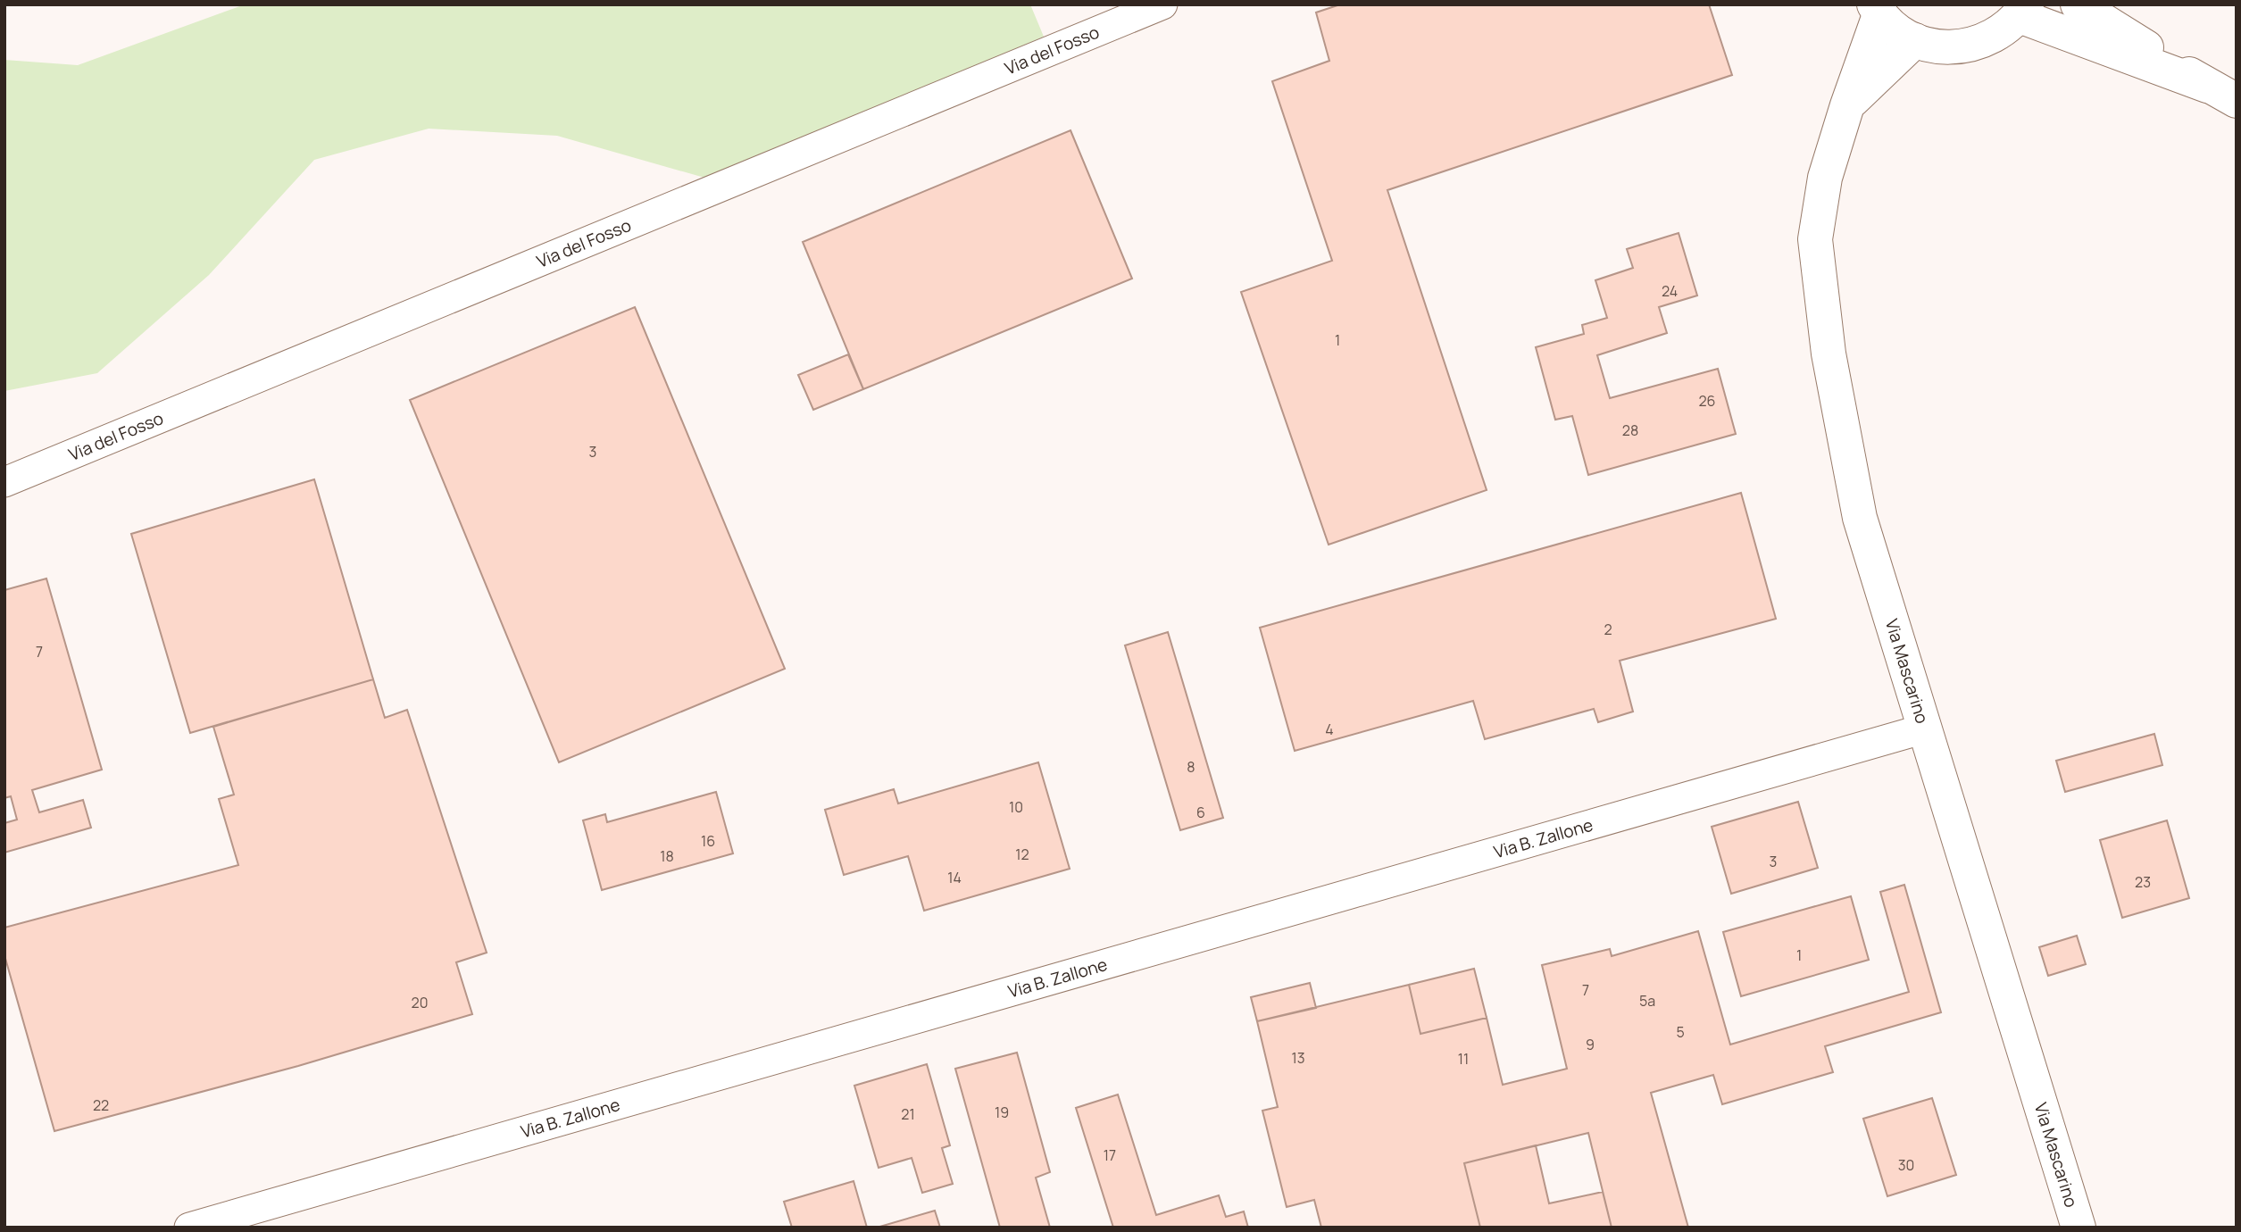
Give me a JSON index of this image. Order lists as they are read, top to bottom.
{
  "streets": {
    "street": ["Via del Fosso", "Via Mascarino", "Via B. Zallone"]
  },
  "crossings": [
    ["Via Mascarino", "Via B. Zallone"]
  ],
  "house_numbers": [
    "24",
    "1",
    "26",
    "28",
    "3",
    "2",
    "7",
    "4",
    "8",
    "10",
    "6",
    "16",
    "12",
    "18",
    "3",
    "14",
    "23",
    "1",
    "7",
    "5a",
    "20",
    "5",
    "9",
    "13",
    "11",
    "22",
    "19",
    "21",
    "17",
    "30"
  ]
}
